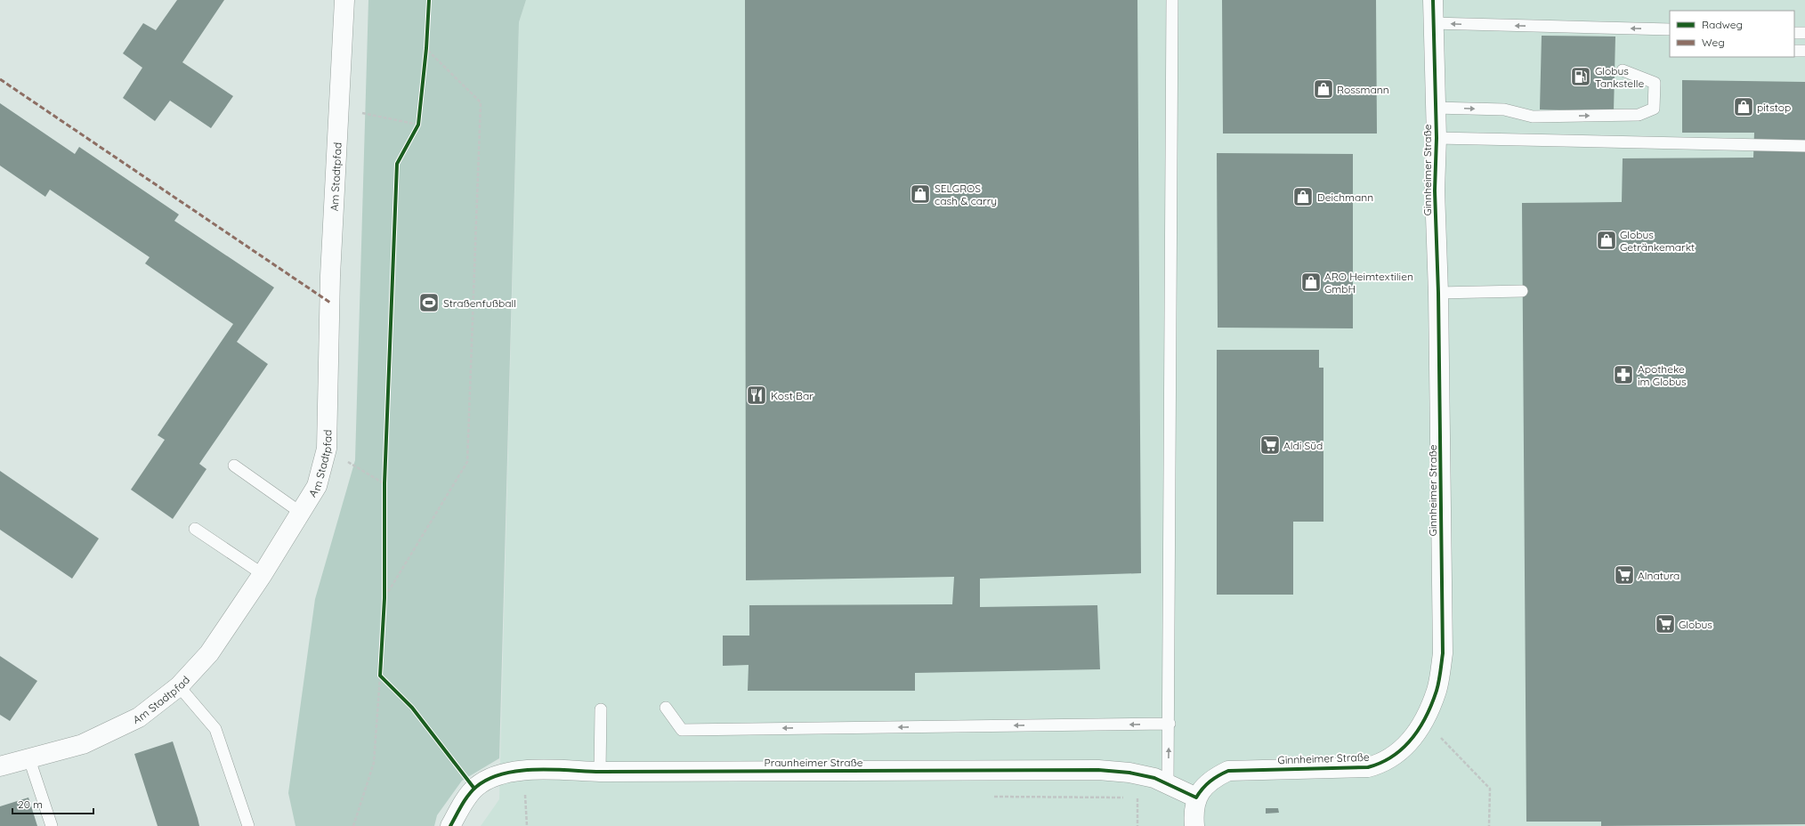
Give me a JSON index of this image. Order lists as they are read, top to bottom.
{
  "streets": {
    "street": ["Ginnheimer Straße", "Am Stadtpfad", "Praunheimer Straße"]
  },
  "crossings": [
    ["Ginnheimer Straße", "Praunheimer Straße"]
  ],
  "places": {
    "fuel station": ["Globus Tankstelle"],
    "shop": [
      "Rossmann",
      "pitstop",
      "SELGROS cash & carry",
      "Deichmann",
      "Globus Getränkemarkt",
      "ARO Heimtextilien GmbH"
    ],
    "sports": ["Straßenfußball"],
    "pharmacy": ["Apotheke im Globus"],
    "restaurant": ["Kost Bar"],
    "supermarket": ["Aldi Süd", "Alnatura", "Globus"]
  },
  "legend": ["Radweg", "Weg"],
  "scale_bar": "20 m"
}
